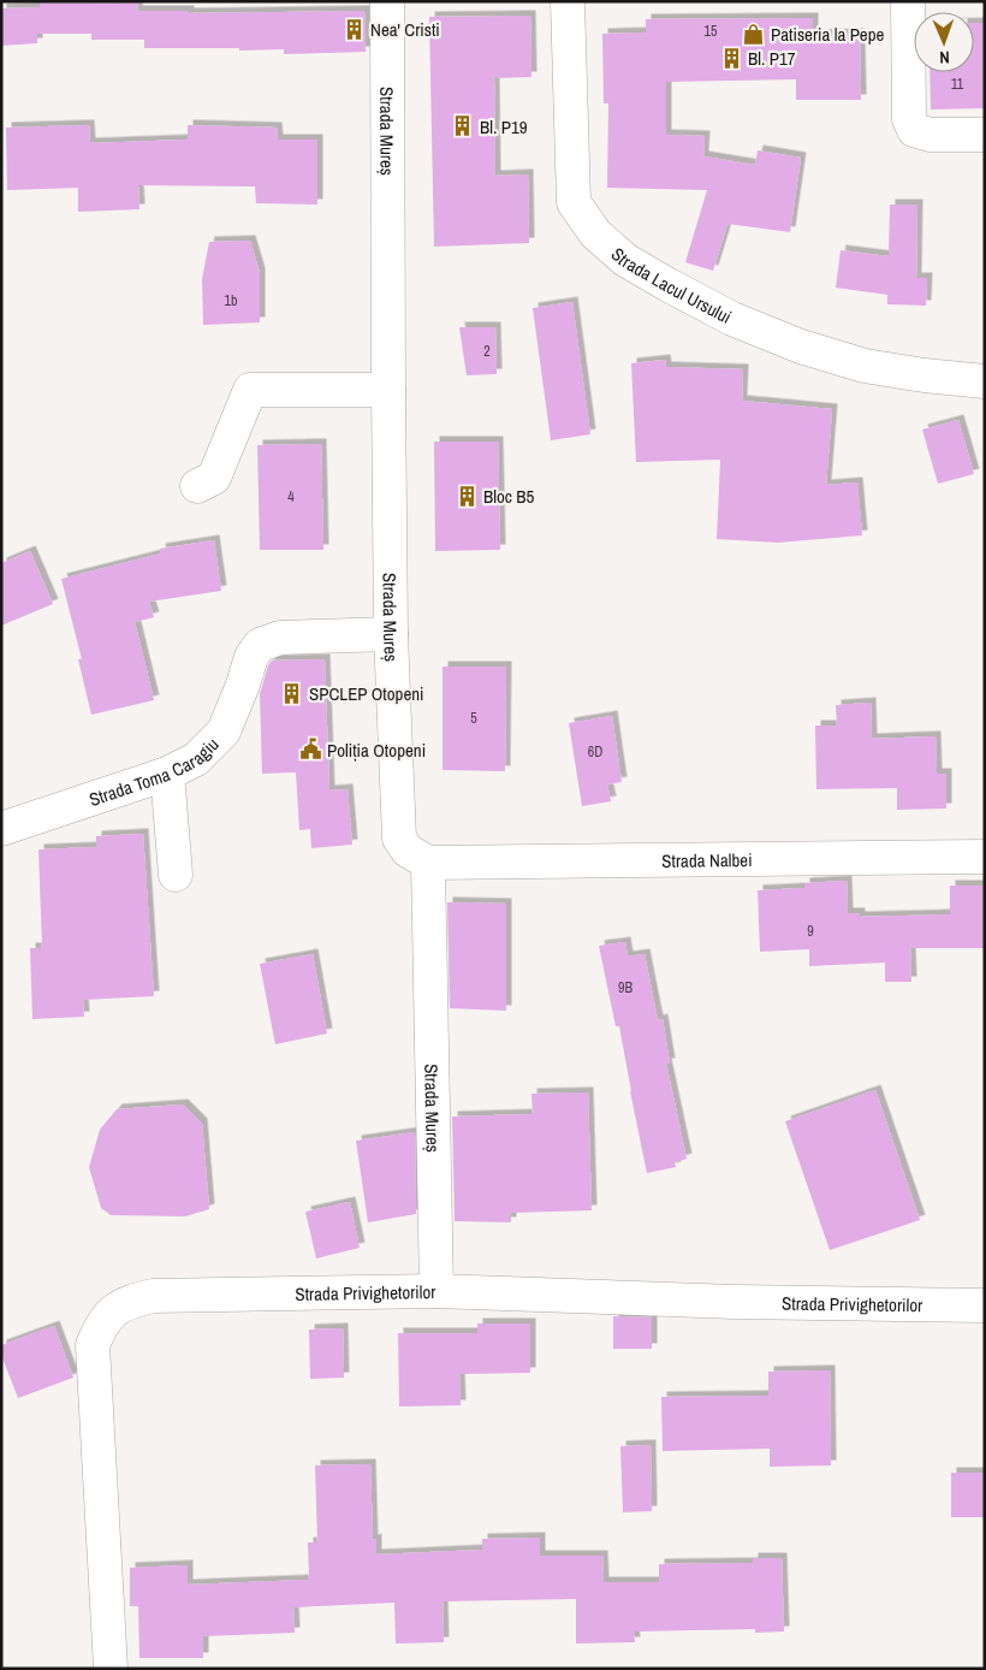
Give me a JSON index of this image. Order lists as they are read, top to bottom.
{
  "streets": {
    "street": [
      "Strada Mureș",
      "Strada Lacul Ursului",
      "Strada Toma Caragiu",
      "Strada Nalbei",
      "Strada Privighetorilor"
    ]
  },
  "crossings": [
    ["Strada Mureș", "Strada Toma Caragiu"],
    ["Strada Mureș", "Strada Nalbei"],
    ["Strada Mureș", "Strada Privighetorilor"]
  ],
  "places": {
    "building": [
      "Nea' Cristi",
      "Bl. P17",
      "Bl. P19",
      "Bloc B5",
      "SPCLEP Otopeni"
    ],
    "shop": ["Patiseria la Pepe"],
    "public building": ["Poliția Otopeni"]
  },
  "house_numbers": [
    "15",
    "11",
    "1b",
    "2",
    "4",
    "5",
    "6D",
    "9",
    "9B"
  ],
  "north": "bottom"
}
